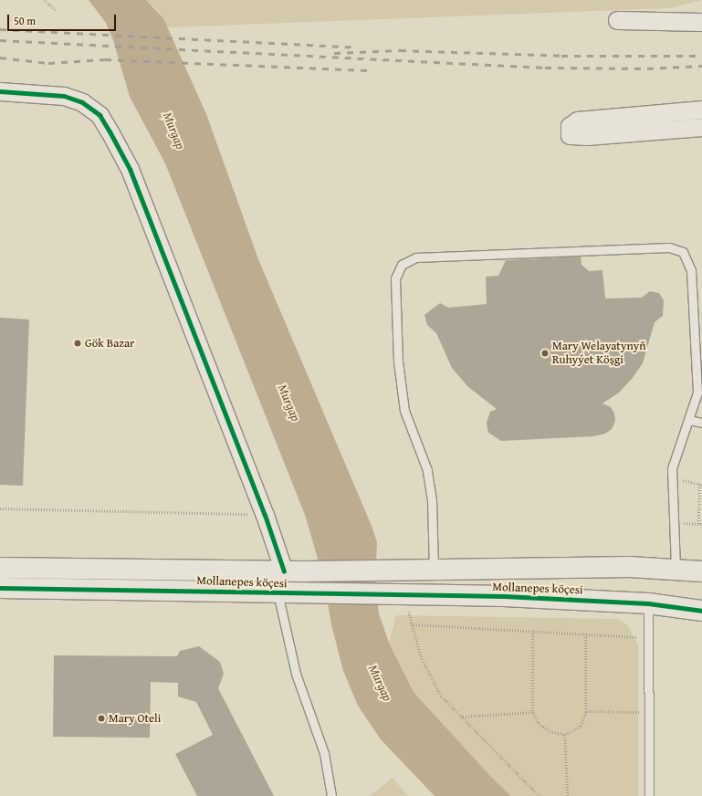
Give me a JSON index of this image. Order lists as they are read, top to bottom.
{
  "streets": {
    "street": ["Mollanepes köçesi"]
  },
  "water": ["Murgap"],
  "places": ["Gök Bazar", "Mary Welayatynyň Ruhyýet Köşgi", "Mary Oteli"],
  "scale_bar": "50 m"
}
